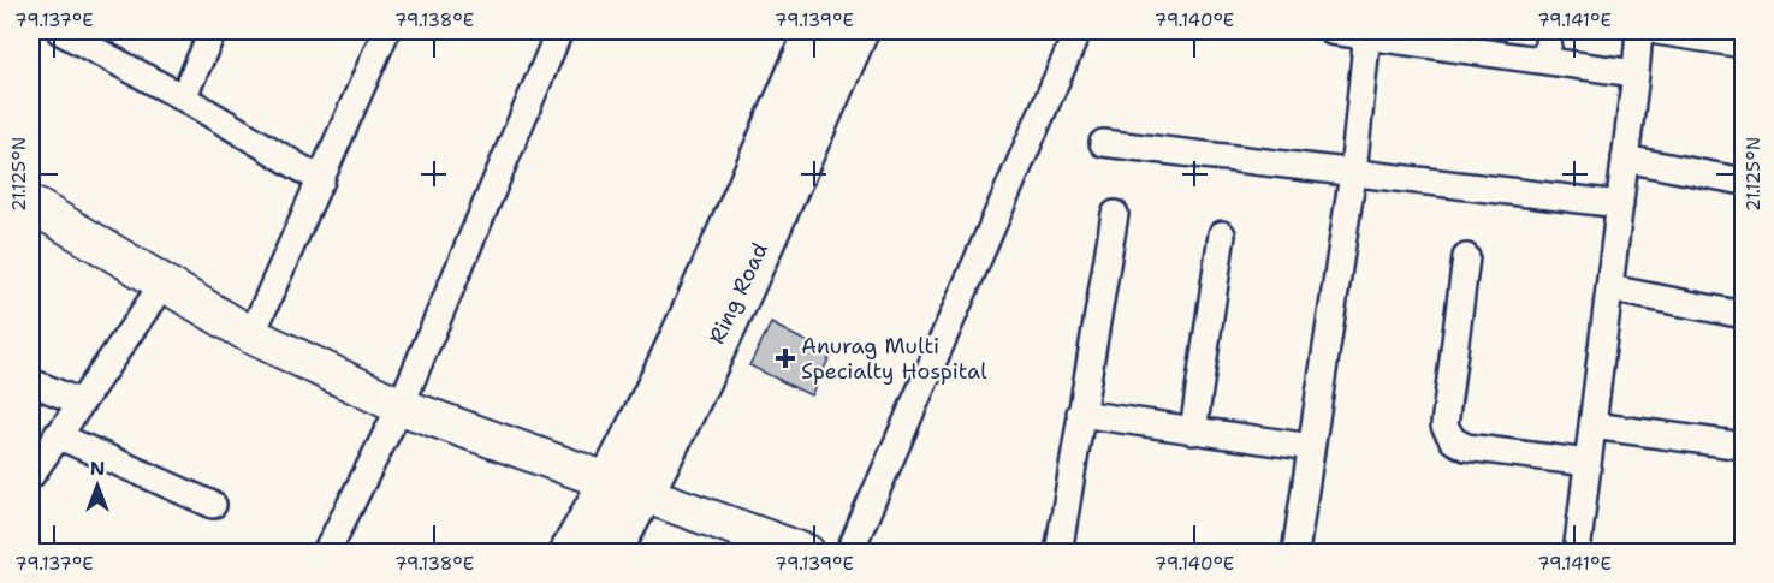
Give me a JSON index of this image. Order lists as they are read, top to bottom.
{
  "streets": {
    "highway": ["Ring Road"]
  },
  "places": {
    "health": ["Anurag Multi Specialty Hospital"]
  },
  "north": "top",
  "coordinates": [
    "79.137°E",
    "79.138°E",
    "79.139°E",
    "79.140°E",
    "79.141°E",
    "21.125°N"
  ]
}
